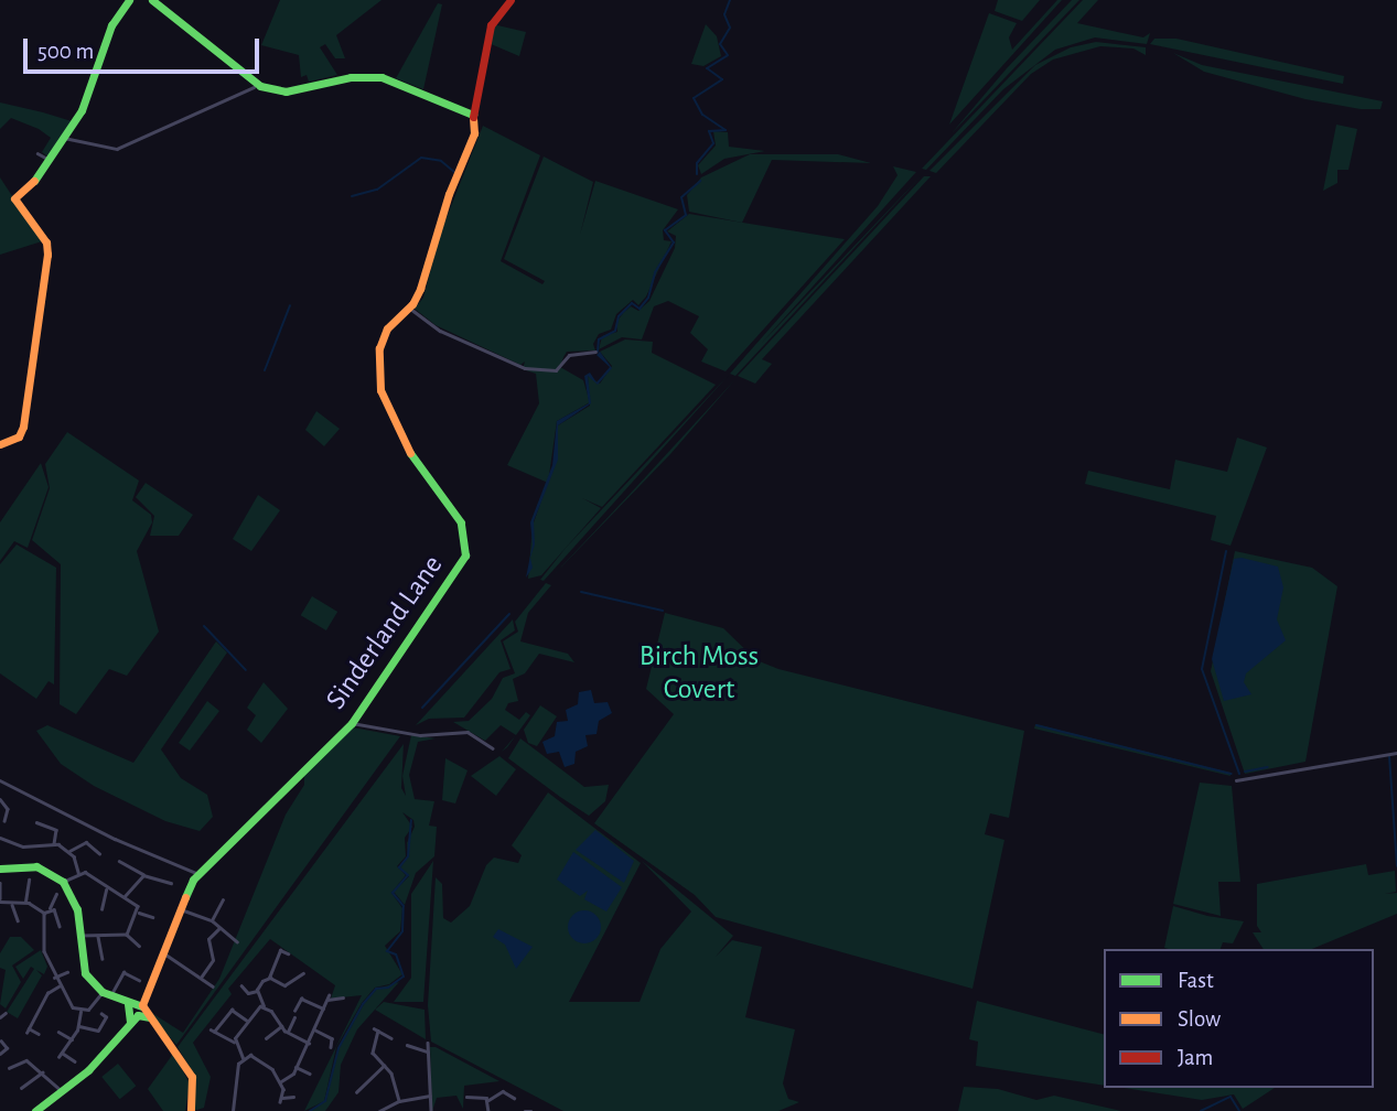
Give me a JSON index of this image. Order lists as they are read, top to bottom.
{
  "streets": {
    "street": ["Sinderland Lane"]
  },
  "parks": ["Birch Moss Covert"],
  "legend": ["Fast", "Slow", "Jam"],
  "scale_bar": "500 m"
}
